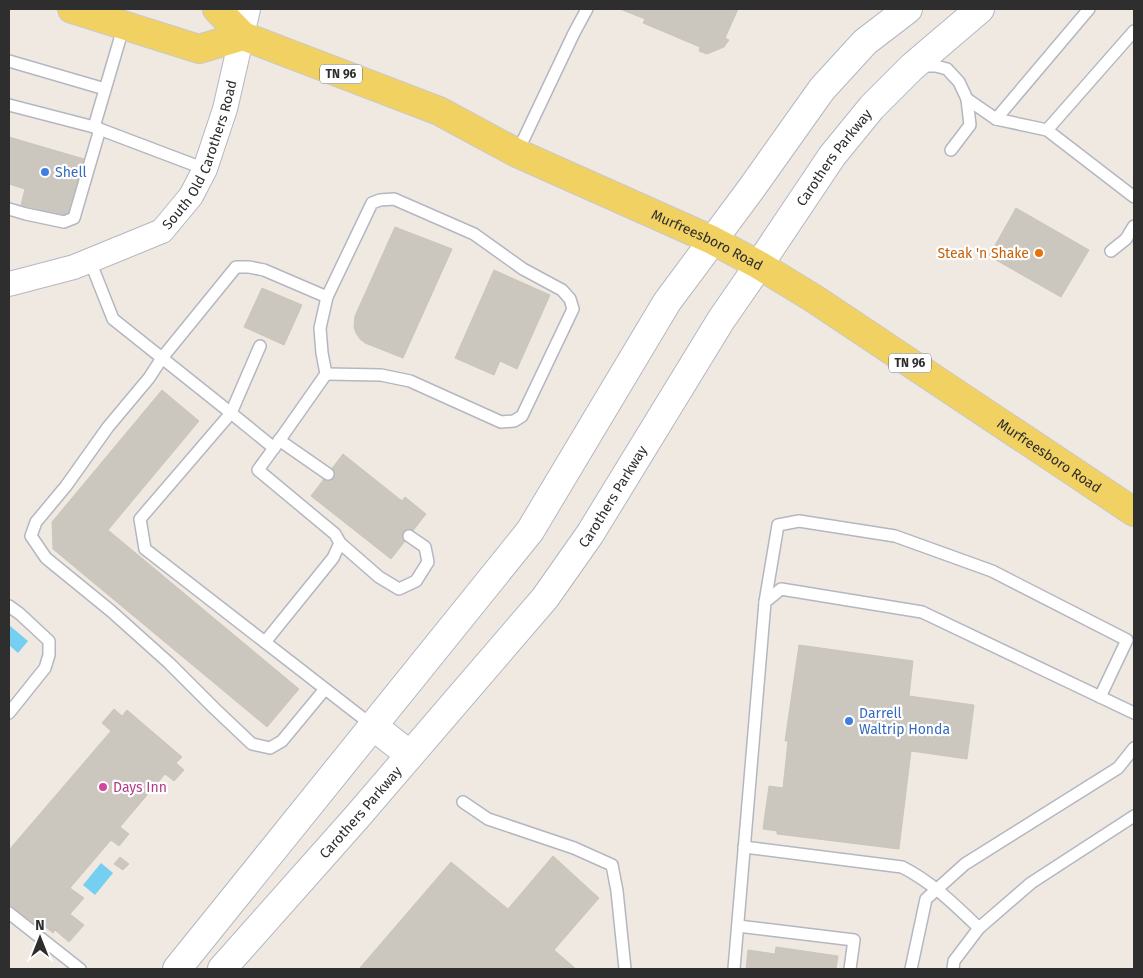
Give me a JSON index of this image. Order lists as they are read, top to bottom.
{
  "streets": {
    "main road": ["TN 96", "Carothers Parkway", "Murfreesboro Road"],
    "street": ["South Old Carothers Road"]
  },
  "crossings": [
    ["South Old Carothers Road", "Murfreesboro Road"],
    ["Carothers Parkway", "Murfreesboro Road"]
  ],
  "places": [
    "Shell",
    "Steak 'n Shake",
    "Darrell Waltrip Honda",
    "Days Inn"
  ],
  "north": "top"
}
